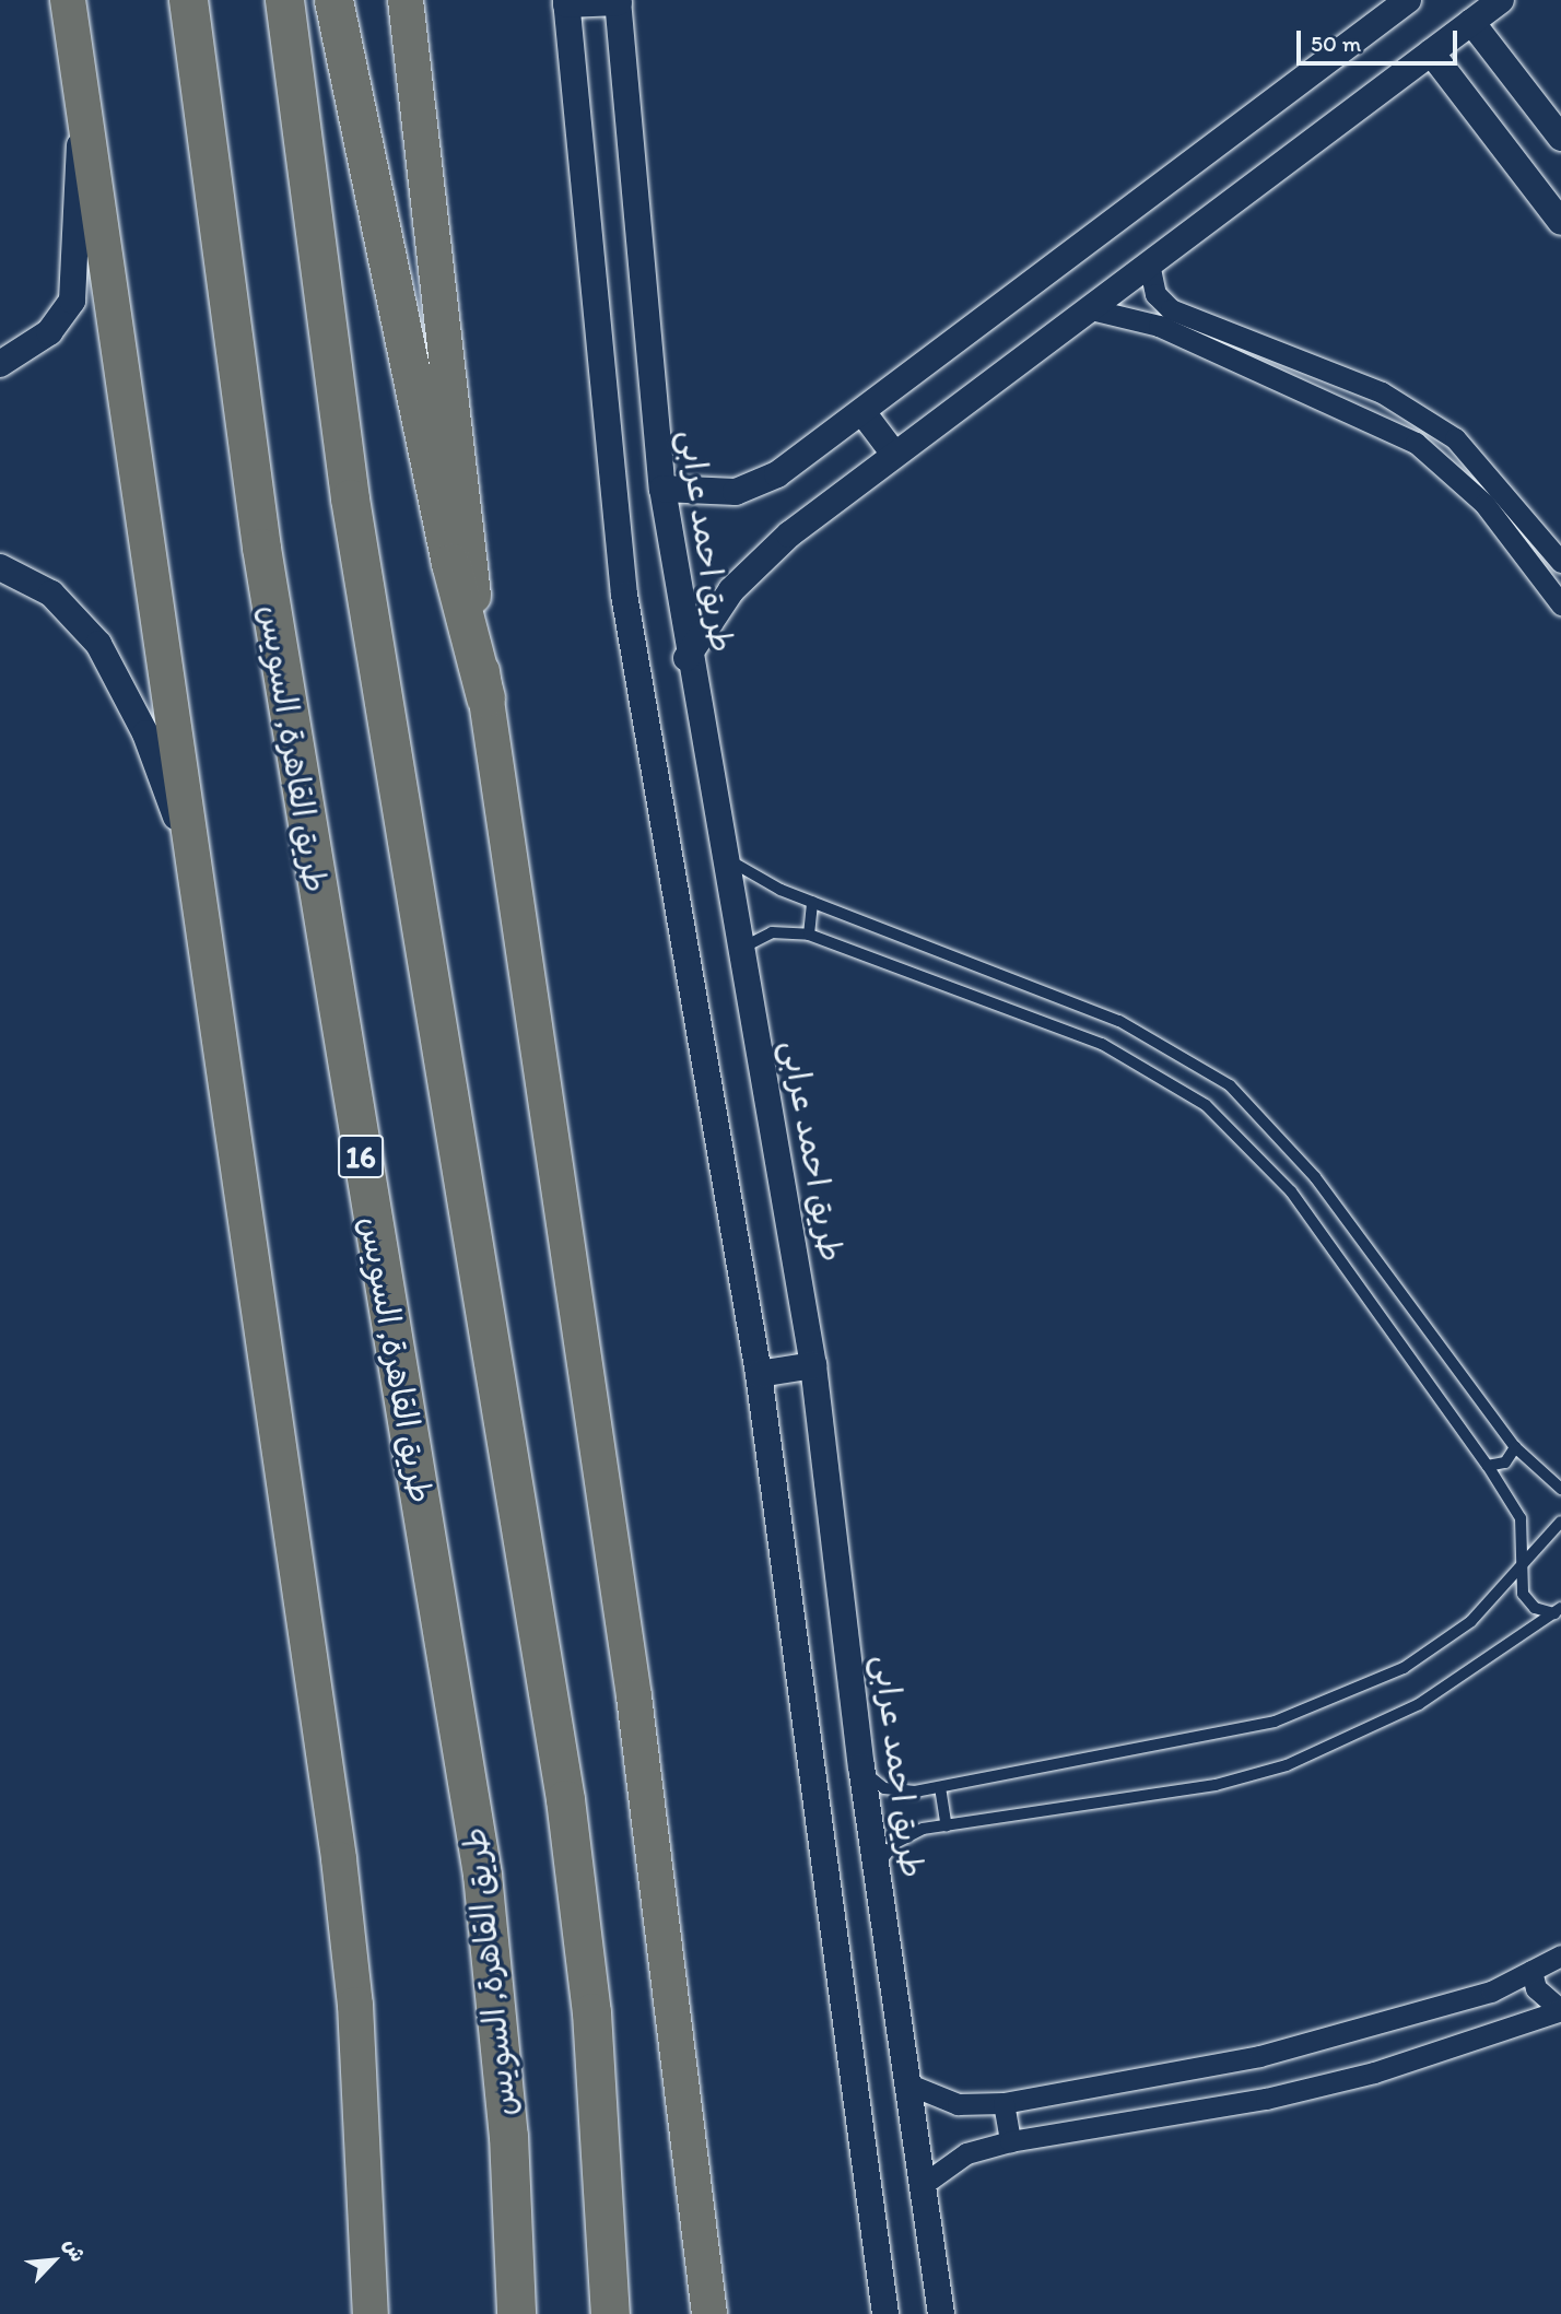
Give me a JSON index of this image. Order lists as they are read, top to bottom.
{
  "streets": {
    "highway": ["طريق القاهرة, السويس", "16"],
    "street": ["طريق احمد عرابى"]
  },
  "scale_bar": "50 m",
  "north": "top right"
}
